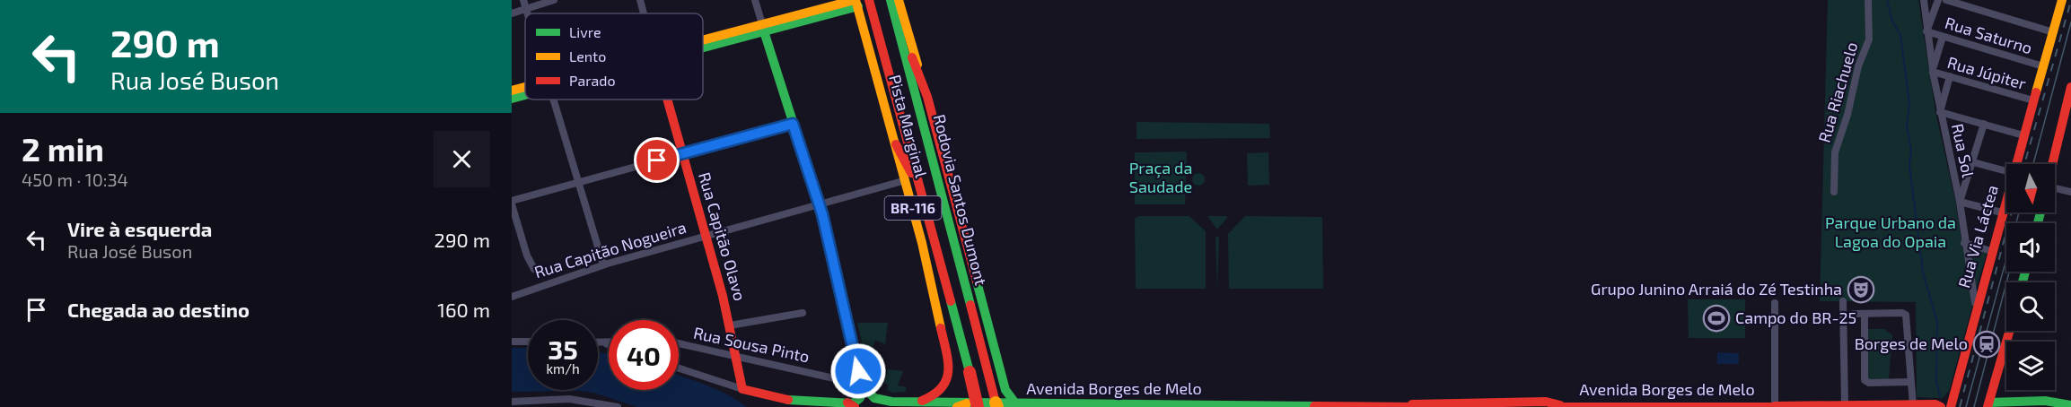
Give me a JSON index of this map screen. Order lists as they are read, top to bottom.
{
  "streets": {
    "main road": [
      "Pista Marginal",
      "Rodovia Santos Dumont",
      "BR-116",
      "Rua Capitão Olavo",
      "Rua Via Láctea",
      "Avenida Borges de Melo"
    ],
    "street": [
      "Rua Saturno",
      "Rua Júpiter",
      "Rua Riachuelo",
      "Rua Sol",
      "Rua Capitão Nogueira",
      "Rua Sousa Pinto"
    ]
  },
  "crossings": [
    ["Rua Saturno", "Rua Sol"],
    ["Rua Saturno", "Rua Via Láctea"],
    ["Rua Júpiter", "Rua Sol"],
    ["Rua Júpiter", "Rua Via Láctea"],
    ["Pista Marginal", "Rua Capitão Nogueira"],
    ["Pista Marginal", "Avenida Borges de Melo"],
    ["Rua Sol", "Rua Via Láctea"],
    ["BR-116", "Avenida Borges de Melo"],
    ["Rua Capitão Olavo", "Rua Capitão Nogueira"],
    ["Rua Capitão Olavo", "Rua Sousa Pinto"],
    ["Rua Sousa Pinto", "Avenida Borges de Melo"]
  ],
  "parks": ["Praça da Saudade", "Parque Urbano da Lagoa do Opaia"],
  "places": {
    "theatre": ["Grupo Junino Arraiá do Zé Testinha"],
    "sports": ["Campo do BR-25"],
    "station": ["Borges de Melo"]
  },
  "legend": ["Livre", "Lento", "Parado"],
  "north": "bottom",
  "page": {
    "turn": ["290 m", "Rua José Buson"],
    "heading": ["2 min", "450 m · 10:34"],
    "list": [
      {
        "name": "Vire à esquerda",
        "note": "Rua José Buson",
        "value": "290 m"
      },
      {
        "name": "Chegada ao destino",
        "value": "160 m"
      }
    ],
    "speed": "35 km/h",
    "limit": "40"
  }
}
